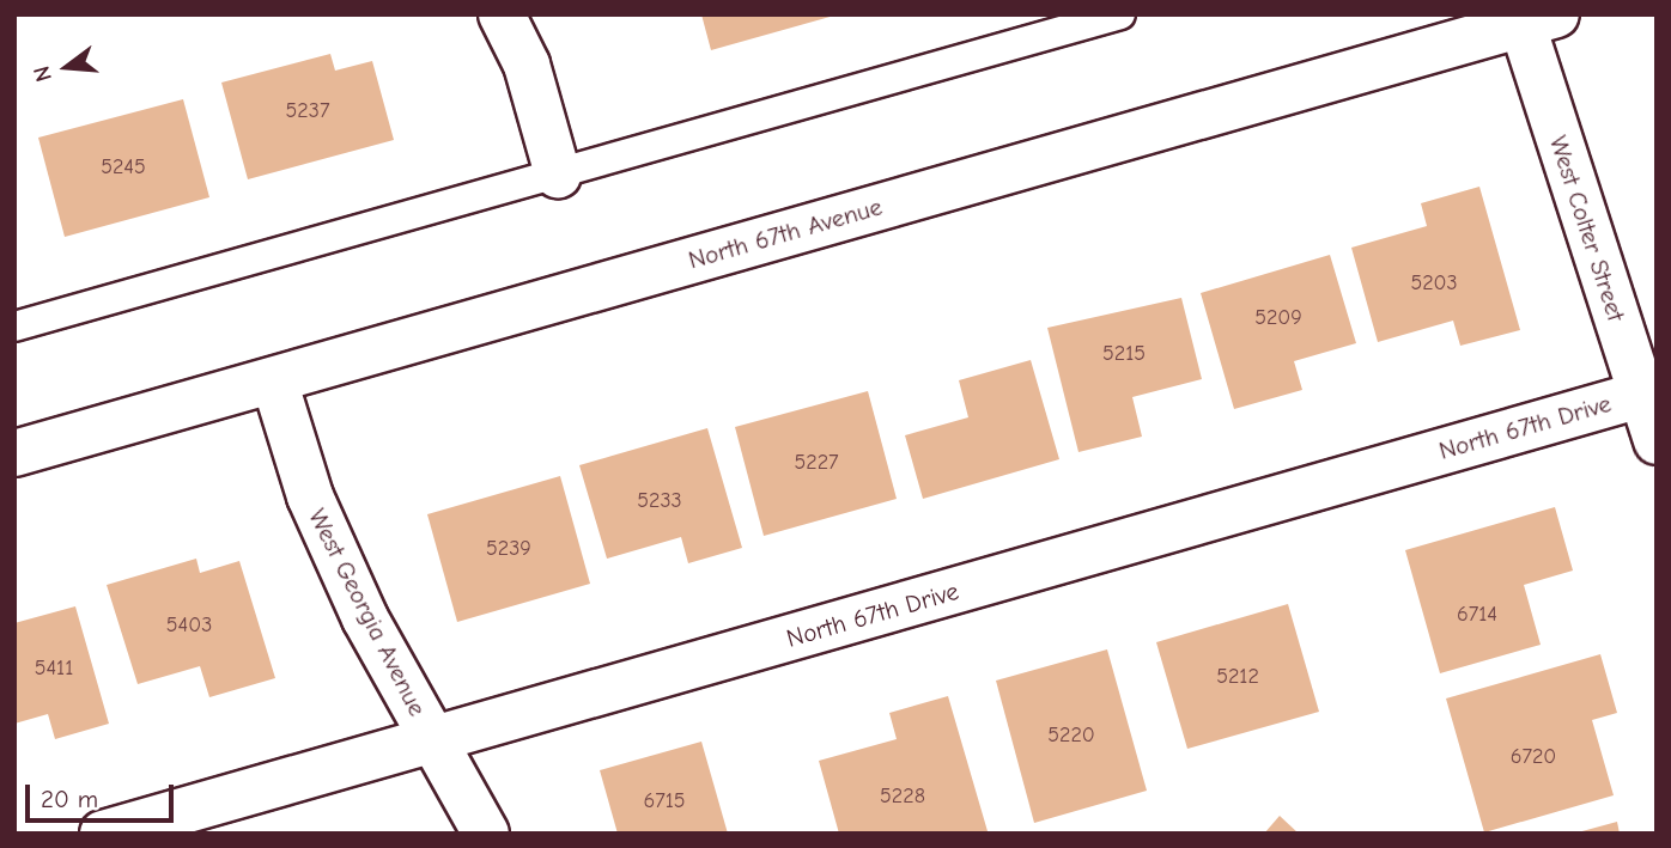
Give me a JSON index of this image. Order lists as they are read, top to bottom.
{
  "streets": {
    "street": [
      "West Colter Street",
      "North 67th Avenue",
      "North 67th Drive",
      "West Georgia Avenue"
    ]
  },
  "crossings": [
    ["West Colter Street", "North 67th Avenue"],
    ["West Colter Street", "North 67th Drive"],
    ["North 67th Avenue", "West Georgia Avenue"],
    ["North 67th Drive", "West Georgia Avenue"]
  ],
  "house_numbers": [
    "5237",
    "5245",
    "5203",
    "5209",
    "5215",
    "5227",
    "5233",
    "5239",
    "6714",
    "5403",
    "5411",
    "5212",
    "5220",
    "6720",
    "5228",
    "6715"
  ],
  "scale_bar": "20 m",
  "north": "left"
}
